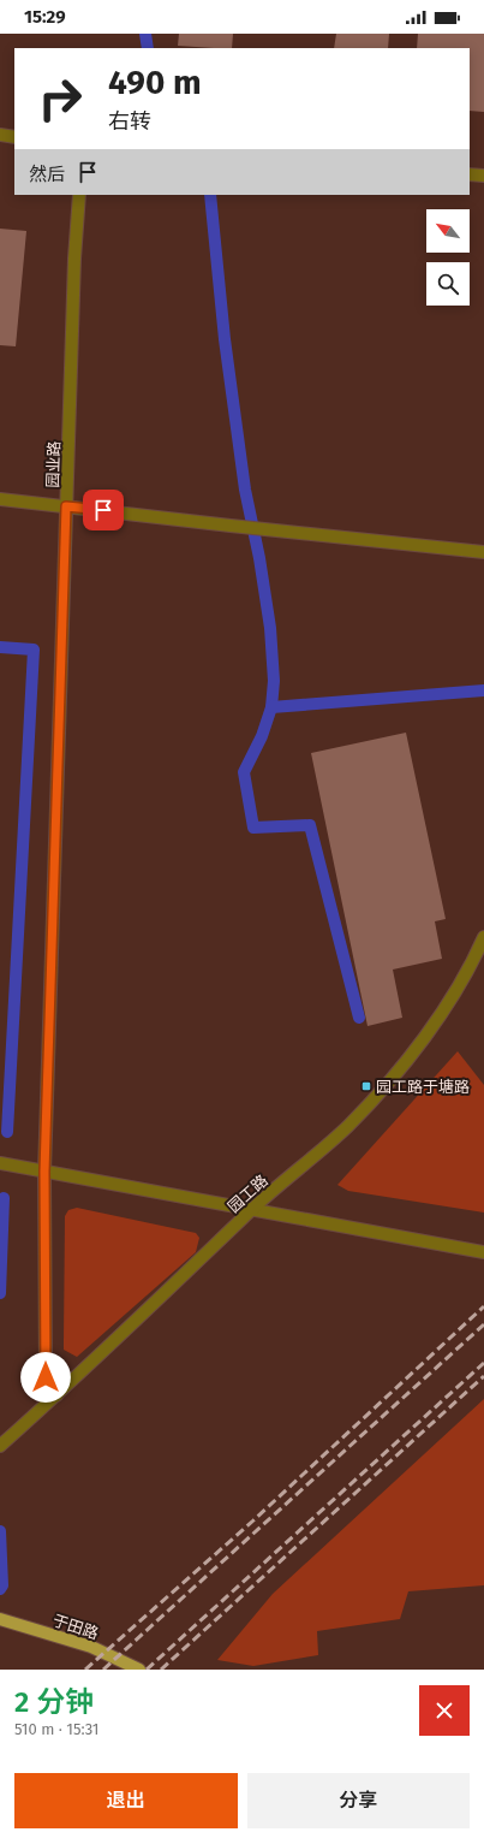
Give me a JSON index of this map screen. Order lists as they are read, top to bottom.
{
  "streets": {
    "main road": ["于田路"],
    "street": ["园业路", "园工路"]
  },
  "crossings": [
    ["园业路", "园工路"]
  ],
  "places": {
    "transit": ["园工路于塘路"]
  },
  "north": "top left",
  "page": {
    "status": "15:29",
    "turn": ["490 m", "右转"],
    "then": "然后",
    "heading": ["2 分钟", "510 m · 15:31"],
    "buttons": ["退出", "分享"]
  }
}
